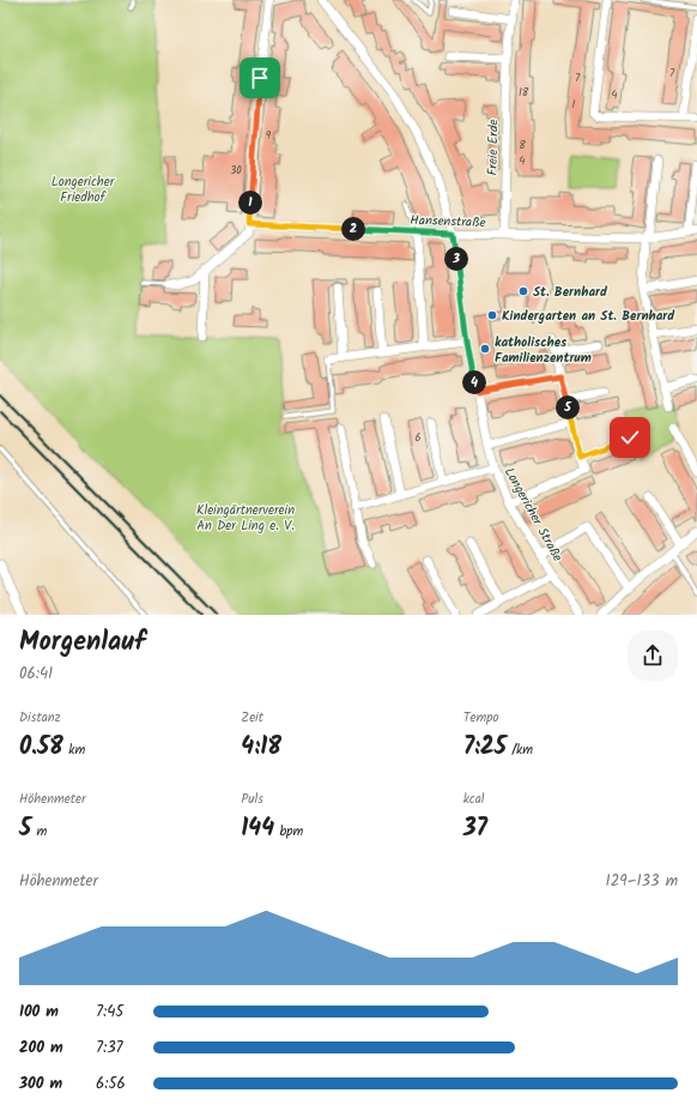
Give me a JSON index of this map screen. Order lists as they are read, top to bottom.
{
  "streets": {
    "street": ["Freie Erde", "Hansenstraße", "Longericher Straße"]
  },
  "crossings": [
    ["Freie Erde", "Hansenstraße"],
    ["Hansenstraße", "Longericher Straße"]
  ],
  "parks": ["Longericher Friedhof", "Kleingärtnerverein An Der Ling e. V."],
  "places": ["St. Bernhard", "Kindergarten an St. Bernhard", "katholisches Familienzentrum"],
  "house_numbers": [
    "7",
    "7",
    "18",
    "4",
    "1",
    "9",
    "8",
    "4",
    "30",
    "6"
  ],
  "page": {
    "pins": [
      "1",
      "2",
      "3",
      "4",
      "5"
    ],
    "heading": ["Morgenlauf", "06:41"],
    "stats": [
      ["Distanz", "0.58 km"],
      ["Zeit", "4:18"],
      ["Tempo", "7:25 /km"],
      ["Höhenmeter", "5 m"],
      ["Puls", "144 bpm"],
      ["kcal", "37"]
    ],
    "chart": ["Höhenmeter", "129–133 m"],
    "list": [
      {
        "name": "100 m",
        "note": "7:45"
      },
      {
        "name": "200 m",
        "note": "7:37"
      },
      {
        "name": "300 m",
        "note": "6:56"
      }
    ]
  }
}
